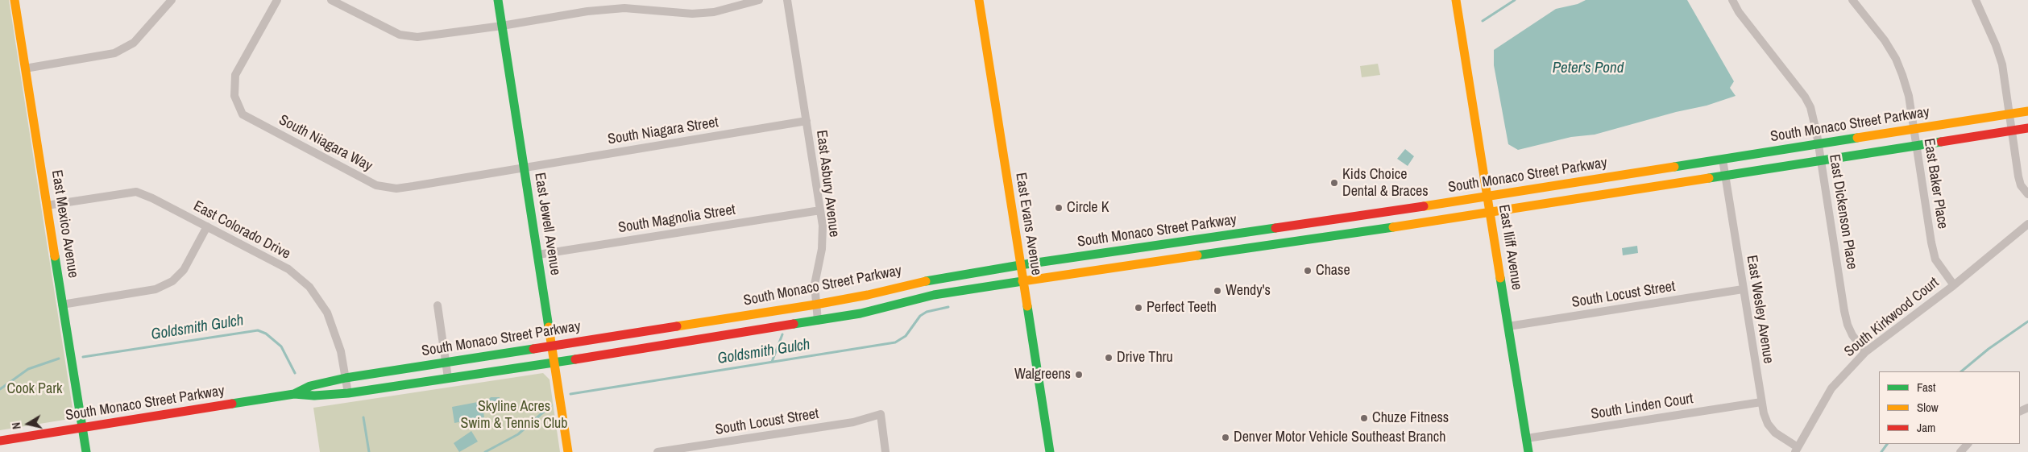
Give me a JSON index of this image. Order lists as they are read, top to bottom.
{
  "streets": {
    "main road": [
      "South Monaco Street Parkway",
      "East Mexico Avenue",
      "East Jewell Avenue",
      "East Evans Avenue",
      "East Iliff Avenue"
    ],
    "street": [
      "South Niagara Street",
      "South Niagara Way",
      "East Asbury Avenue",
      "East Baker Place",
      "East Dickenson Place",
      "South Magnolia Street",
      "East Colorado Drive",
      "South Locust Street",
      "East Wesley Avenue",
      "South Kirkwood Court",
      "South Linden Court"
    ]
  },
  "crossings": [
    ["South Monaco Street Parkway", "East Asbury Avenue"],
    ["South Monaco Street Parkway", "East Baker Place"],
    ["South Monaco Street Parkway", "East Dickenson Place"],
    ["South Monaco Street Parkway", "East Mexico Avenue"],
    ["South Monaco Street Parkway", "East Jewell Avenue"],
    ["South Monaco Street Parkway", "East Evans Avenue"],
    ["South Monaco Street Parkway", "East Colorado Drive"],
    ["South Monaco Street Parkway", "East Iliff Avenue"],
    ["South Monaco Street Parkway", "East Wesley Avenue"],
    ["South Niagara Street", "South Niagara Way"],
    ["South Niagara Street", "East Asbury Avenue"],
    ["South Niagara Street", "East Jewell Avenue"],
    ["South Niagara Way", "East Jewell Avenue"],
    ["East Asbury Avenue", "South Magnolia Street"],
    ["East Baker Place", "South Kirkwood Court"],
    ["East Dickenson Place", "South Kirkwood Court"],
    ["South Magnolia Street", "East Jewell Avenue"],
    ["East Mexico Avenue", "East Colorado Drive"],
    ["East Iliff Avenue", "South Locust Street"],
    ["East Iliff Avenue", "South Linden Court"],
    ["South Locust Street", "East Wesley Avenue"],
    ["East Wesley Avenue", "South Kirkwood Court"],
    ["East Wesley Avenue", "South Linden Court"]
  ],
  "water": ["Peter's Pond", "Goldsmith Gulch"],
  "parks": ["Cook Park", "Skyline Acres Swim & Tennis Club"],
  "places": [
    "Kids Choice Dental & Braces",
    "Circle K",
    "Chase",
    "Wendy's",
    "Perfect Teeth",
    "Drive Thru",
    "Walgreens",
    "Chuze Fitness",
    "Denver Motor Vehicle Southeast Branch"
  ],
  "legend": ["Fast", "Slow", "Jam"],
  "north": "left"
}
